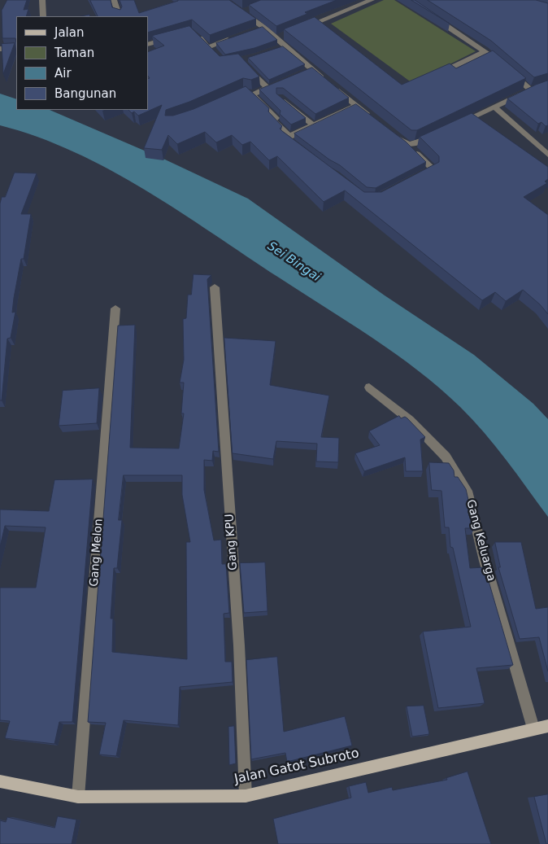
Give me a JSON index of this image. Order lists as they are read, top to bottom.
{
  "streets": {
    "main road": ["Jalan Gatot Subroto"],
    "street": ["Gang Keluarga", "Gang KPU", "Gang Melon"]
  },
  "crossings": [
    ["Gang Keluarga", "Jalan Gatot Subroto"],
    ["Gang KPU", "Jalan Gatot Subroto"],
    ["Gang Melon", "Jalan Gatot Subroto"]
  ],
  "water": ["Sei Bingai"],
  "legend": [
    "Jalan",
    "Taman",
    "Air",
    "Bangunan"
  ]
}
